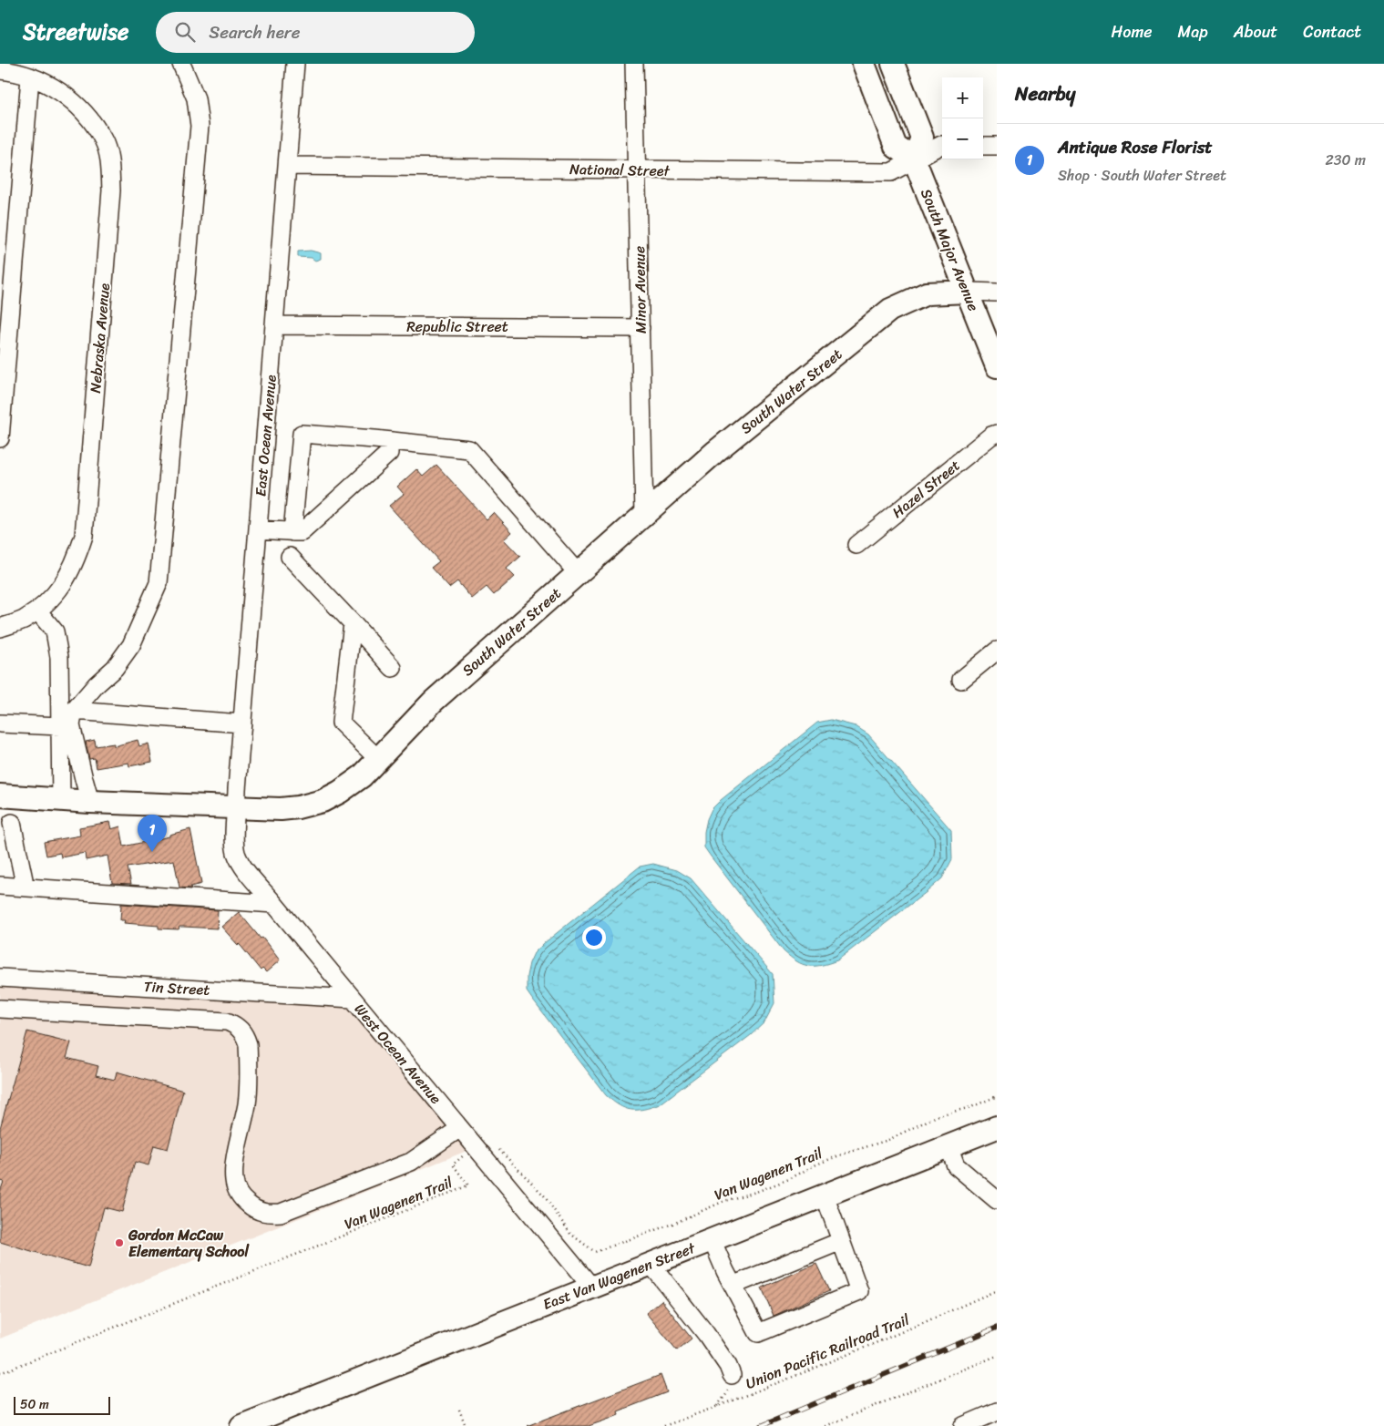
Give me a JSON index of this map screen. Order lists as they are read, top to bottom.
{
  "streets": {
    "main road": ["South Major Avenue", "South Water Street", "East Van Wagenen Street"],
    "street": [
      "National Street",
      "Minor Avenue",
      "Republic Street",
      "Nebraska Avenue",
      "East Ocean Avenue",
      "Hazel Street",
      "Tin Street",
      "West Ocean Avenue"
    ],
    "path": ["Van Wagenen Trail", "Union Pacific Railroad Trail"]
  },
  "crossings": [
    ["National Street", "South Major Avenue"],
    ["National Street", "Minor Avenue"],
    ["National Street", "East Ocean Avenue"],
    ["South Major Avenue", "South Water Street"],
    ["Minor Avenue", "Republic Street"],
    ["Minor Avenue", "South Water Street"],
    ["Republic Street", "East Ocean Avenue"],
    ["South Water Street", "East Ocean Avenue"],
    ["South Water Street", "West Ocean Avenue"],
    ["East Ocean Avenue", "West Ocean Avenue"],
    ["Tin Street", "West Ocean Avenue"],
    ["West Ocean Avenue", "Van Wagenen Trail"],
    ["West Ocean Avenue", "East Van Wagenen Street"]
  ],
  "places": ["Gordon McCaw Elementary School"],
  "scale_bar": "50 m",
  "page": {
    "header": "Streetwise",
    "search": "Search here",
    "nav": [
      "Home",
      "Map",
      "About",
      "Contact"
    ],
    "heading": "Nearby",
    "map_buttons": ["+", "−"],
    "list": [
      {
        "mark": "1",
        "name": "Antique Rose Florist",
        "note": "Shop · South Water Street",
        "value": "230 m"
      }
    ],
    "pins": "1",
    "scale": "50 m"
  }
}
